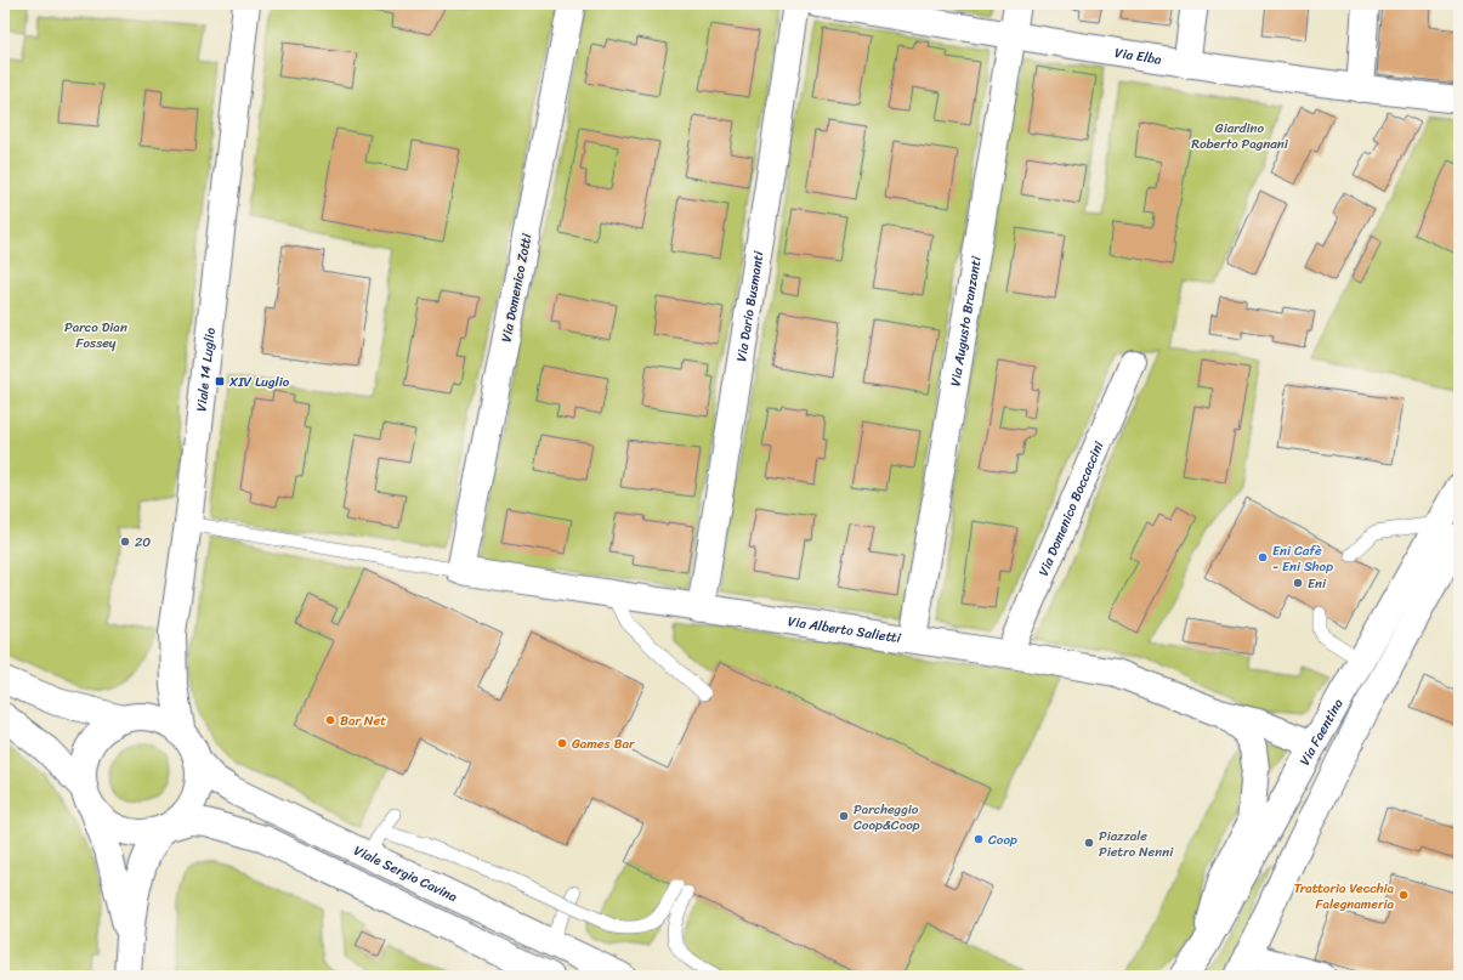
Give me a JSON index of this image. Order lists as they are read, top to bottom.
{
  "streets": {
    "street": [
      "Via Elba",
      "Via Domenico Zotti",
      "Via Dario Busmanti",
      "Via Augusto Branzanti",
      "Viale 14 Luglio",
      "Via Domenico Boccaccini",
      "Via Alberto Salietti",
      "Via Faentina",
      "Viale Sergio Cavina"
    ]
  },
  "crossings": [
    ["Via Elba", "Via Augusto Branzanti"],
    ["Via Domenico Zotti", "Via Alberto Salietti"],
    ["Via Dario Busmanti", "Via Alberto Salietti"],
    ["Via Augusto Branzanti", "Via Alberto Salietti"],
    ["Viale 14 Luglio", "Viale Sergio Cavina"],
    ["Via Domenico Boccaccini", "Via Alberto Salietti"],
    ["Via Alberto Salietti", "Via Faentina"]
  ],
  "parks": ["Giardino Roberto Pagnani", "Parco Dian Fossey"],
  "places": {
    "transit": ["XIV Luglio"],
    "other": [
      "20",
      "Eni Cafè - Eni Shop",
      "Eni",
      "Bar Net",
      "Games Bar",
      "Parcheggio Coop&Coop",
      "Coop",
      "Piazzale Pietro Nenni",
      "Trattoria Vecchia Falegnameria"
    ]
  }
}
